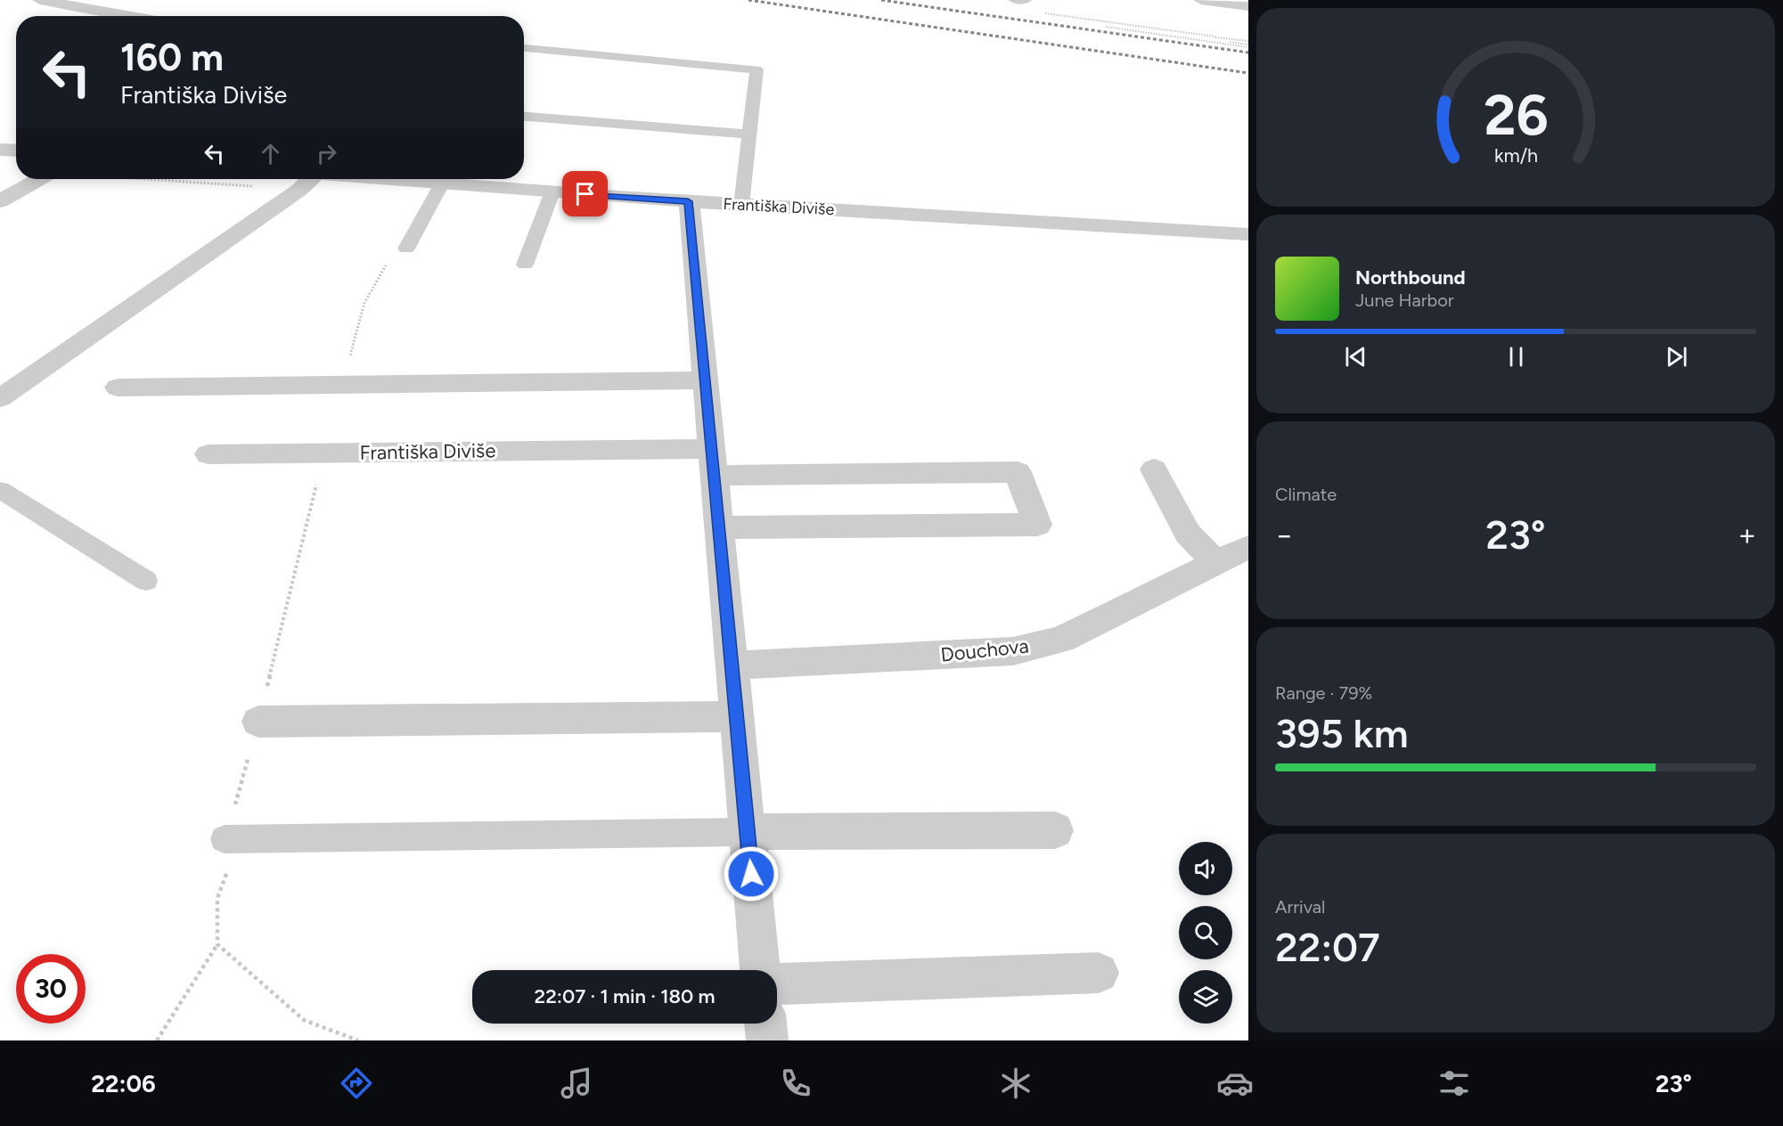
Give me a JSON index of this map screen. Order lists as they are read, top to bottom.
{
  "streets": {
    "street": ["Františka Diviše", "Douchova"]
  },
  "page": {
    "turn": ["160 m", "Františka Diviše"],
    "song": ["Northbound", "June Harbor"],
    "tile": [
      "Climate",
      ["Range · 79%", "395 km"],
      ["Arrival", "22:07"]
    ],
    "heat": ["−", "23°", "+"],
    "limit": "30",
    "trip": "22:07 · 1 min · 180 m",
    "tabs": ["22:06", "23°"],
    "gauge": ["26", "km/h"]
  }
}
